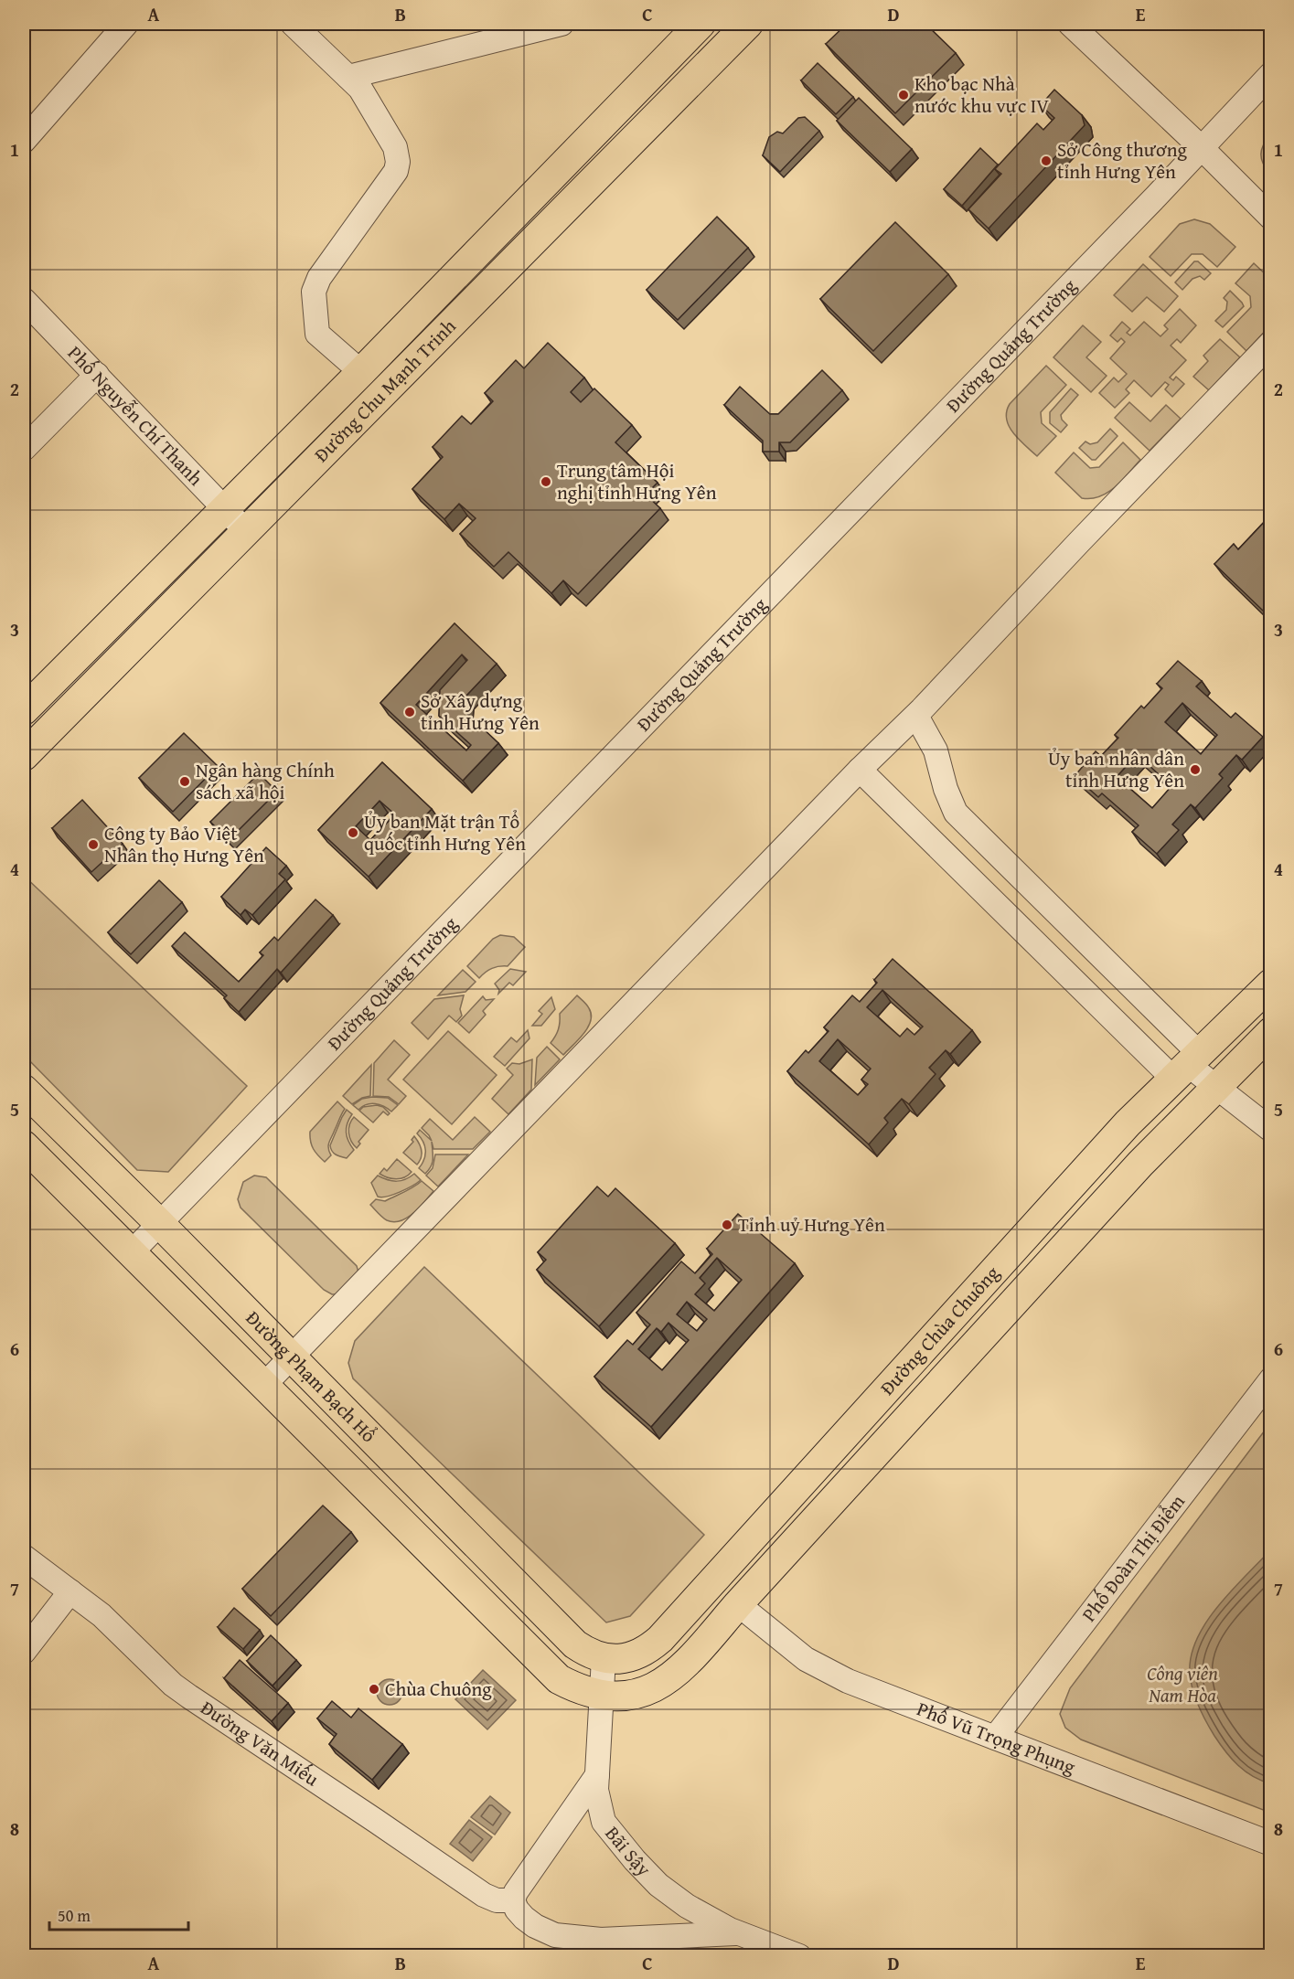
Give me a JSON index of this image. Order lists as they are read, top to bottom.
{
  "streets": {
    "main road": ["Đường Chu Mạnh Trinh", "Đường Chùa Chuông", "Đường Phạm Bạch Hổ"],
    "street": [
      "Đường Quảng Trường",
      "Phố Nguyễn Chí Thanh",
      "Phố Đoàn Thị Điểm",
      "Phố Vũ Trọng Phụng",
      "Đường Văn Miếu",
      "Bãi Sậy"
    ]
  },
  "crossings": [
    ["Đường Quảng Trường", "Đường Phạm Bạch Hổ"],
    ["Đường Chu Mạnh Trinh", "Phố Nguyễn Chí Thanh"],
    ["Đường Chùa Chuông", "Đường Phạm Bạch Hổ"],
    ["Đường Chùa Chuông", "Phố Vũ Trọng Phụng"],
    ["Đường Chùa Chuông", "Bãi Sậy"],
    ["Đường Phạm Bạch Hổ", "Bãi Sậy"],
    ["Phố Đoàn Thị Điểm", "Phố Vũ Trọng Phụng"]
  ],
  "parks": ["Công viên Nam Hòa"],
  "places": [
    "Kho bạc Nhà nước khu vực IV",
    "Sở Công thương tỉnh Hưng Yên",
    "Trung tâm Hội nghị tỉnh Hưng Yên",
    "Sở Xây dựng tỉnh Hưng Yên",
    "Ủy ban nhân dân tỉnh Hưng Yên",
    "Ngân hàng Chính sách xã hội",
    "Ủy ban Mặt trận Tổ quốc tỉnh Hưng Yên",
    "Công ty Bảo Việt Nhân thọ Hưng Yên",
    "Tỉnh uỷ Hưng Yên",
    "Chùa Chuông"
  ],
  "scale_bar": "50 m",
  "grid": {
    "columns": [
      "A",
      "B",
      "C",
      "D",
      "E"
    ],
    "rows": [
      "1",
      "2",
      "3",
      "4",
      "5",
      "6",
      "7",
      "8"
    ]
  }
}
